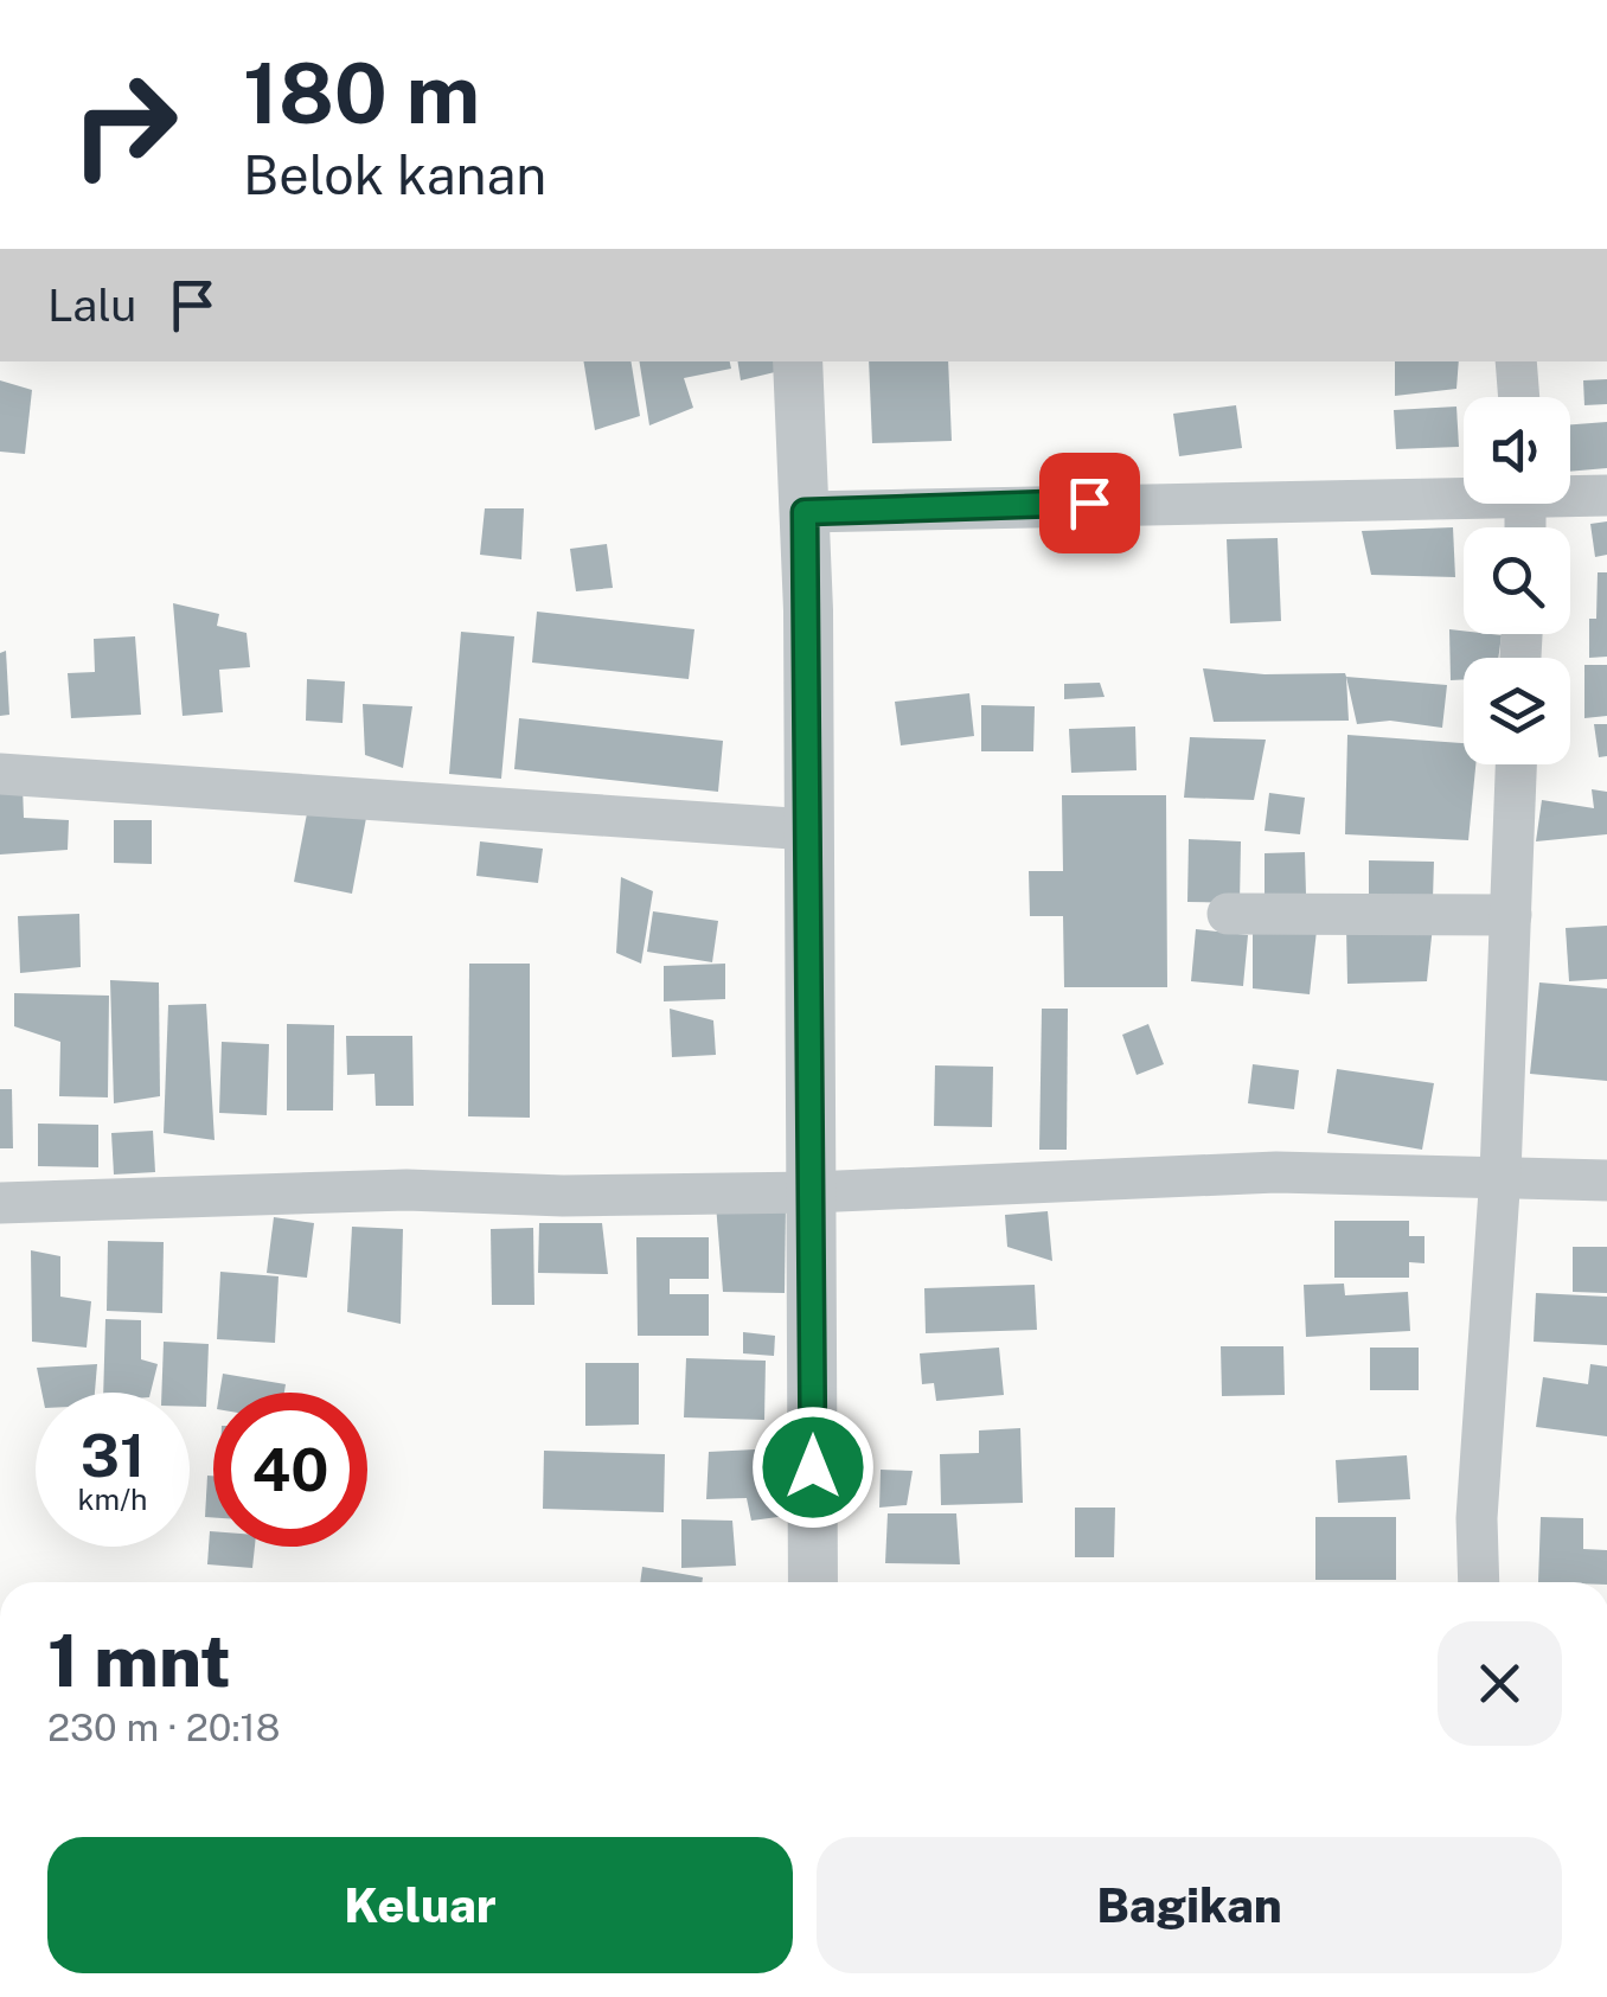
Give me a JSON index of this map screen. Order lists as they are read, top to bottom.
{
  "page": {
    "turn": ["180 m", "Belok kanan"],
    "then": "Lalu",
    "speed": "31 km/h",
    "limit": "40",
    "heading": ["1 mnt", "230 m · 20:18"],
    "buttons": ["Keluar", "Bagikan"]
  }
}
